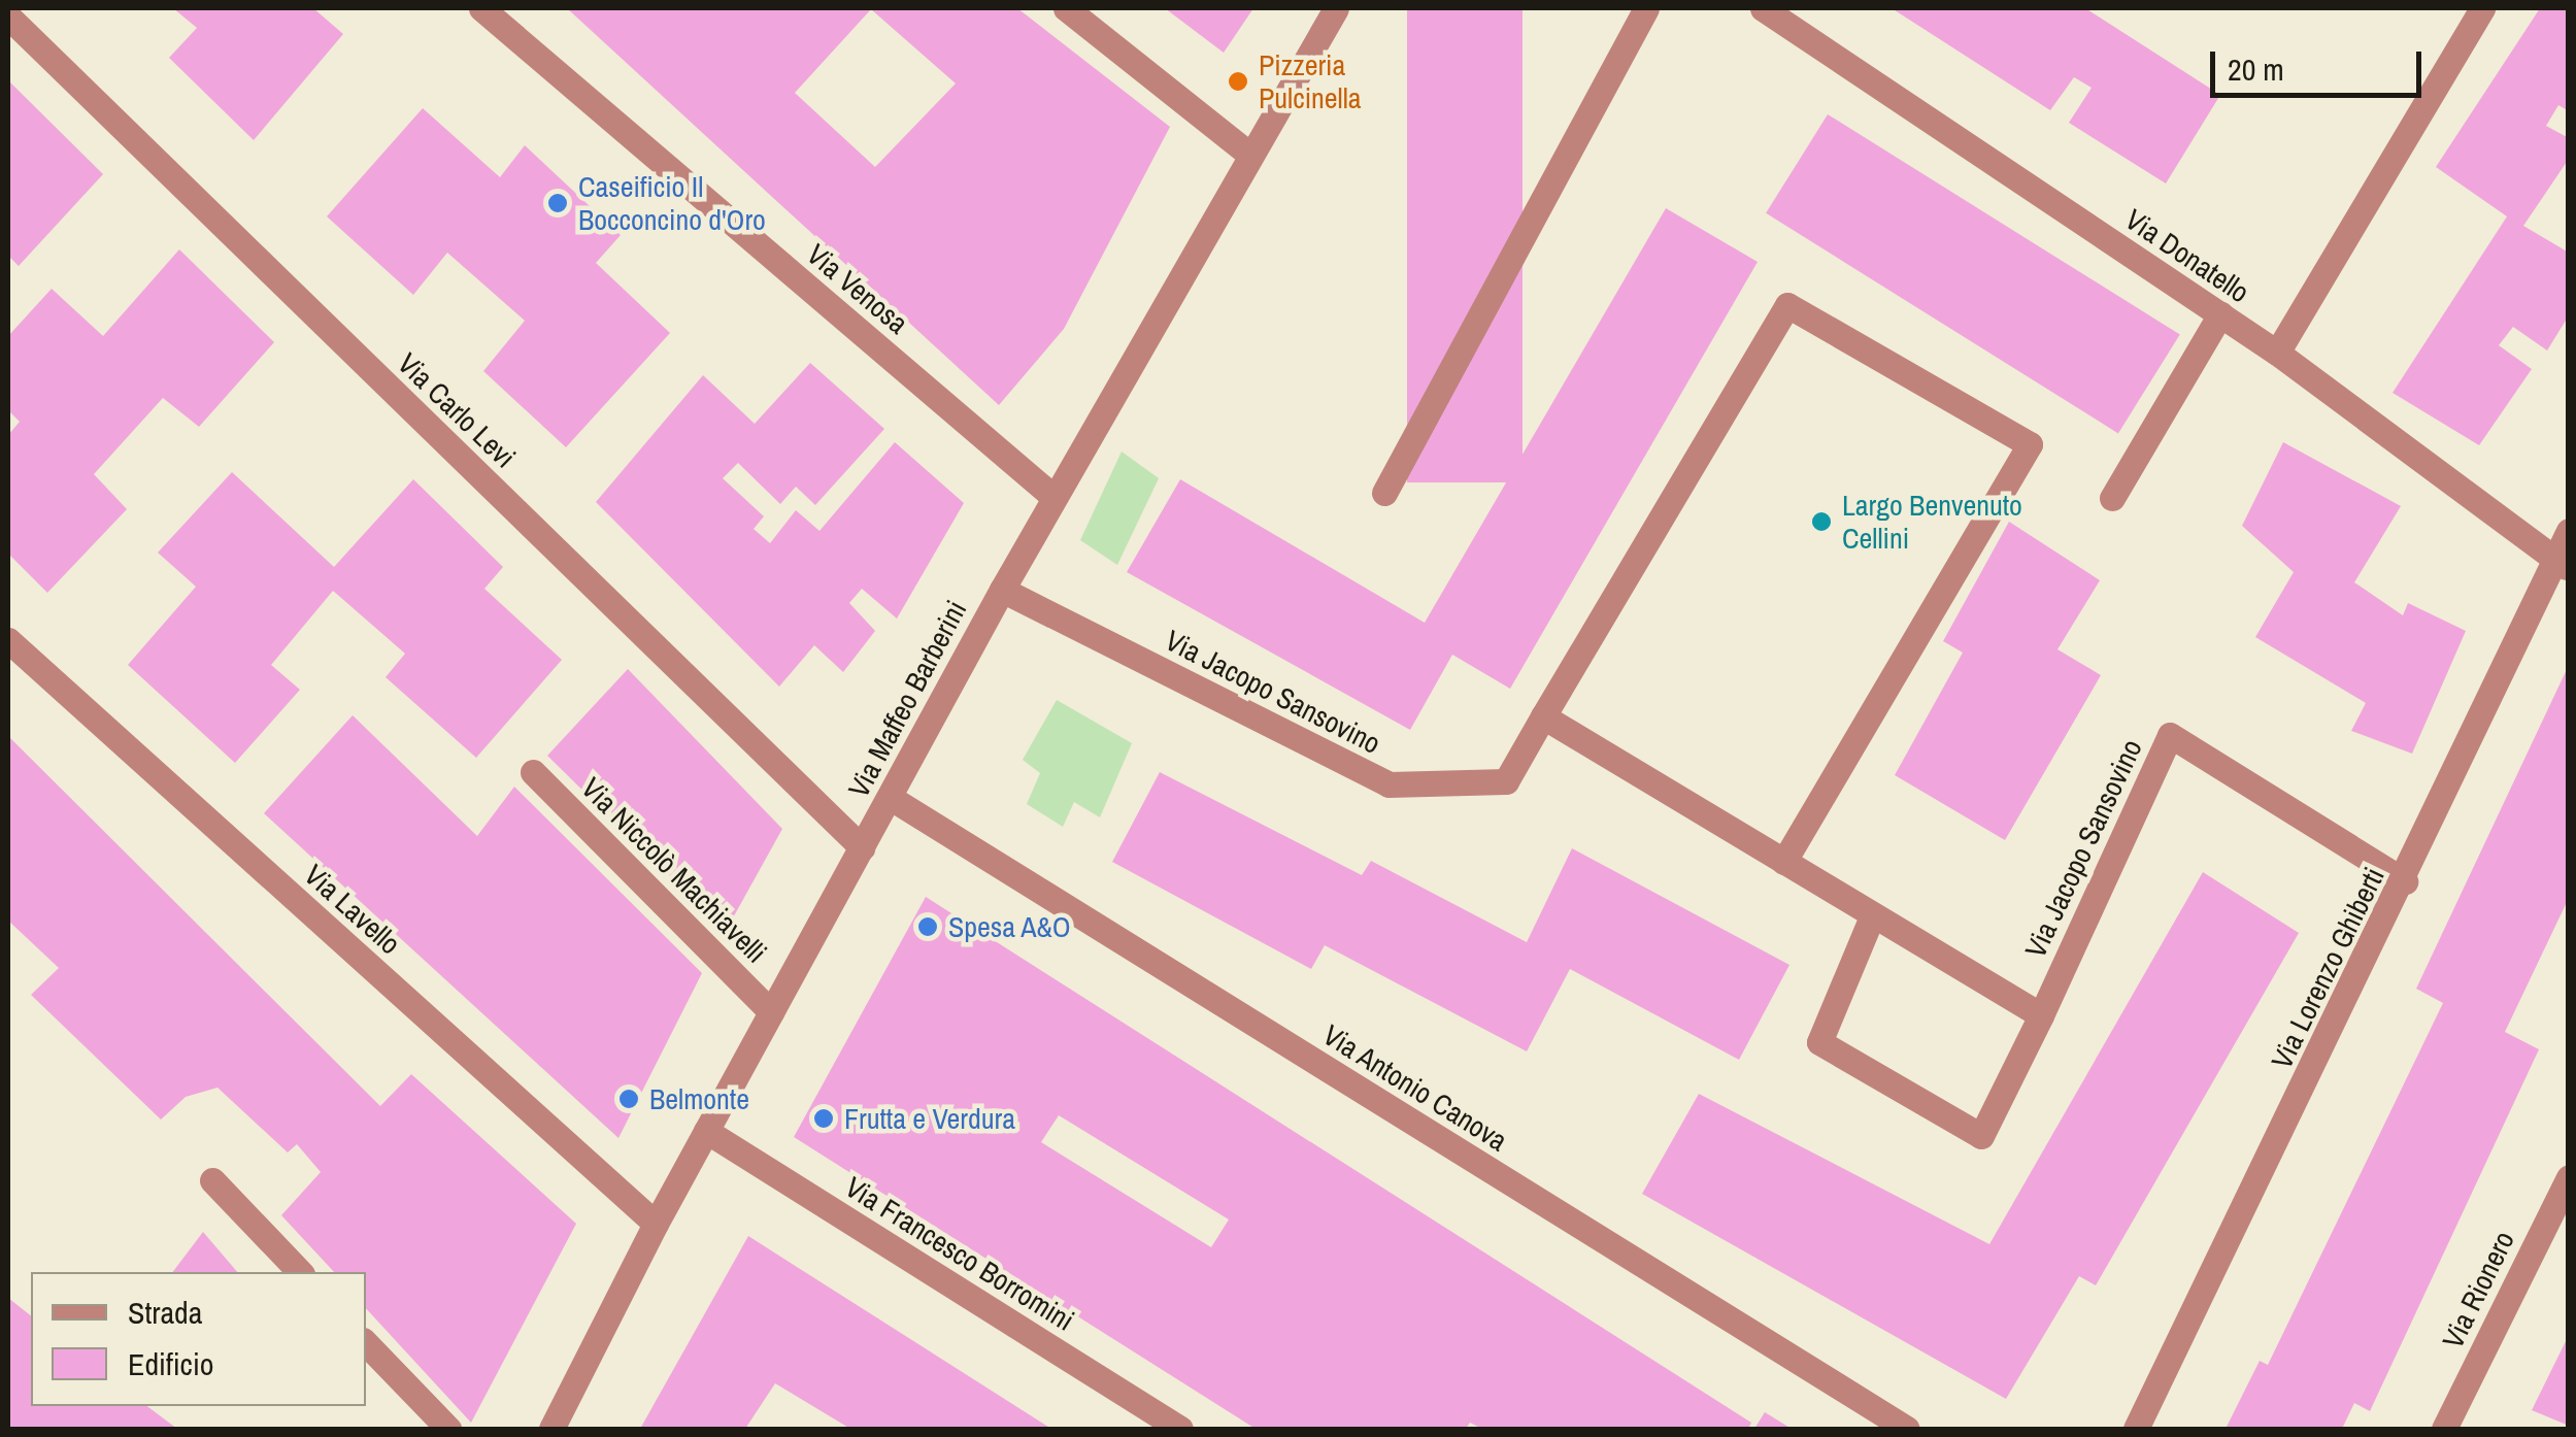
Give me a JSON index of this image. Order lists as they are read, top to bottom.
{
  "streets": {
    "street": [
      "Via Donatello",
      "Via Venosa",
      "Via Carlo Levi",
      "Via Jacopo Sansovino",
      "Via Maffeo Barberini",
      "Via Niccolò Machiavelli",
      "Via Lavello",
      "Via Lorenzo Ghiberti",
      "Via Antonio Canova",
      "Via Francesco Borromini",
      "Via Rionero"
    ]
  },
  "crossings": [
    ["Via Donatello", "Via Lorenzo Ghiberti"],
    ["Via Venosa", "Via Maffeo Barberini"],
    ["Via Carlo Levi", "Via Maffeo Barberini"],
    ["Via Jacopo Sansovino", "Via Maffeo Barberini"],
    ["Via Jacopo Sansovino", "Via Lorenzo Ghiberti"],
    ["Via Maffeo Barberini", "Via Niccolò Machiavelli"],
    ["Via Maffeo Barberini", "Via Lavello"],
    ["Via Maffeo Barberini", "Via Antonio Canova"],
    ["Via Maffeo Barberini", "Via Francesco Borromini"]
  ],
  "places": [
    "Pizzeria Pulcinella",
    "Caseificio Il Bocconcino d'Oro",
    "Largo Benvenuto Cellini",
    "Spesa A&O",
    "Belmonte",
    "Frutta e Verdura"
  ],
  "legend": ["Strada", "Edificio"],
  "scale_bar": "20 m"
}
